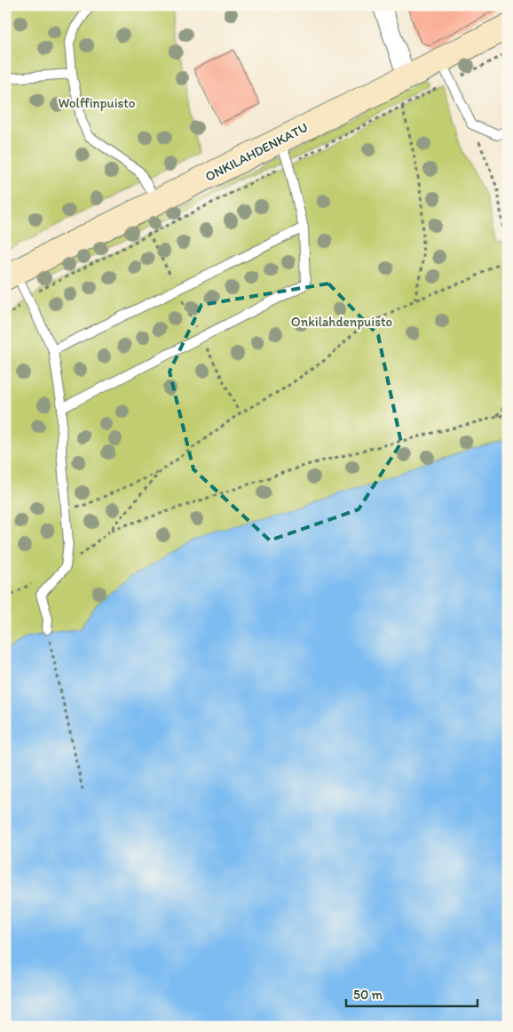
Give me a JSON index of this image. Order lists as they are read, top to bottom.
{
  "streets": {
    "main road": ["ONKILAHDENKATU"]
  },
  "parks": ["Wolffinpuisto", "Onkilahdenpuisto"],
  "scale_bar": "50 m"
}
